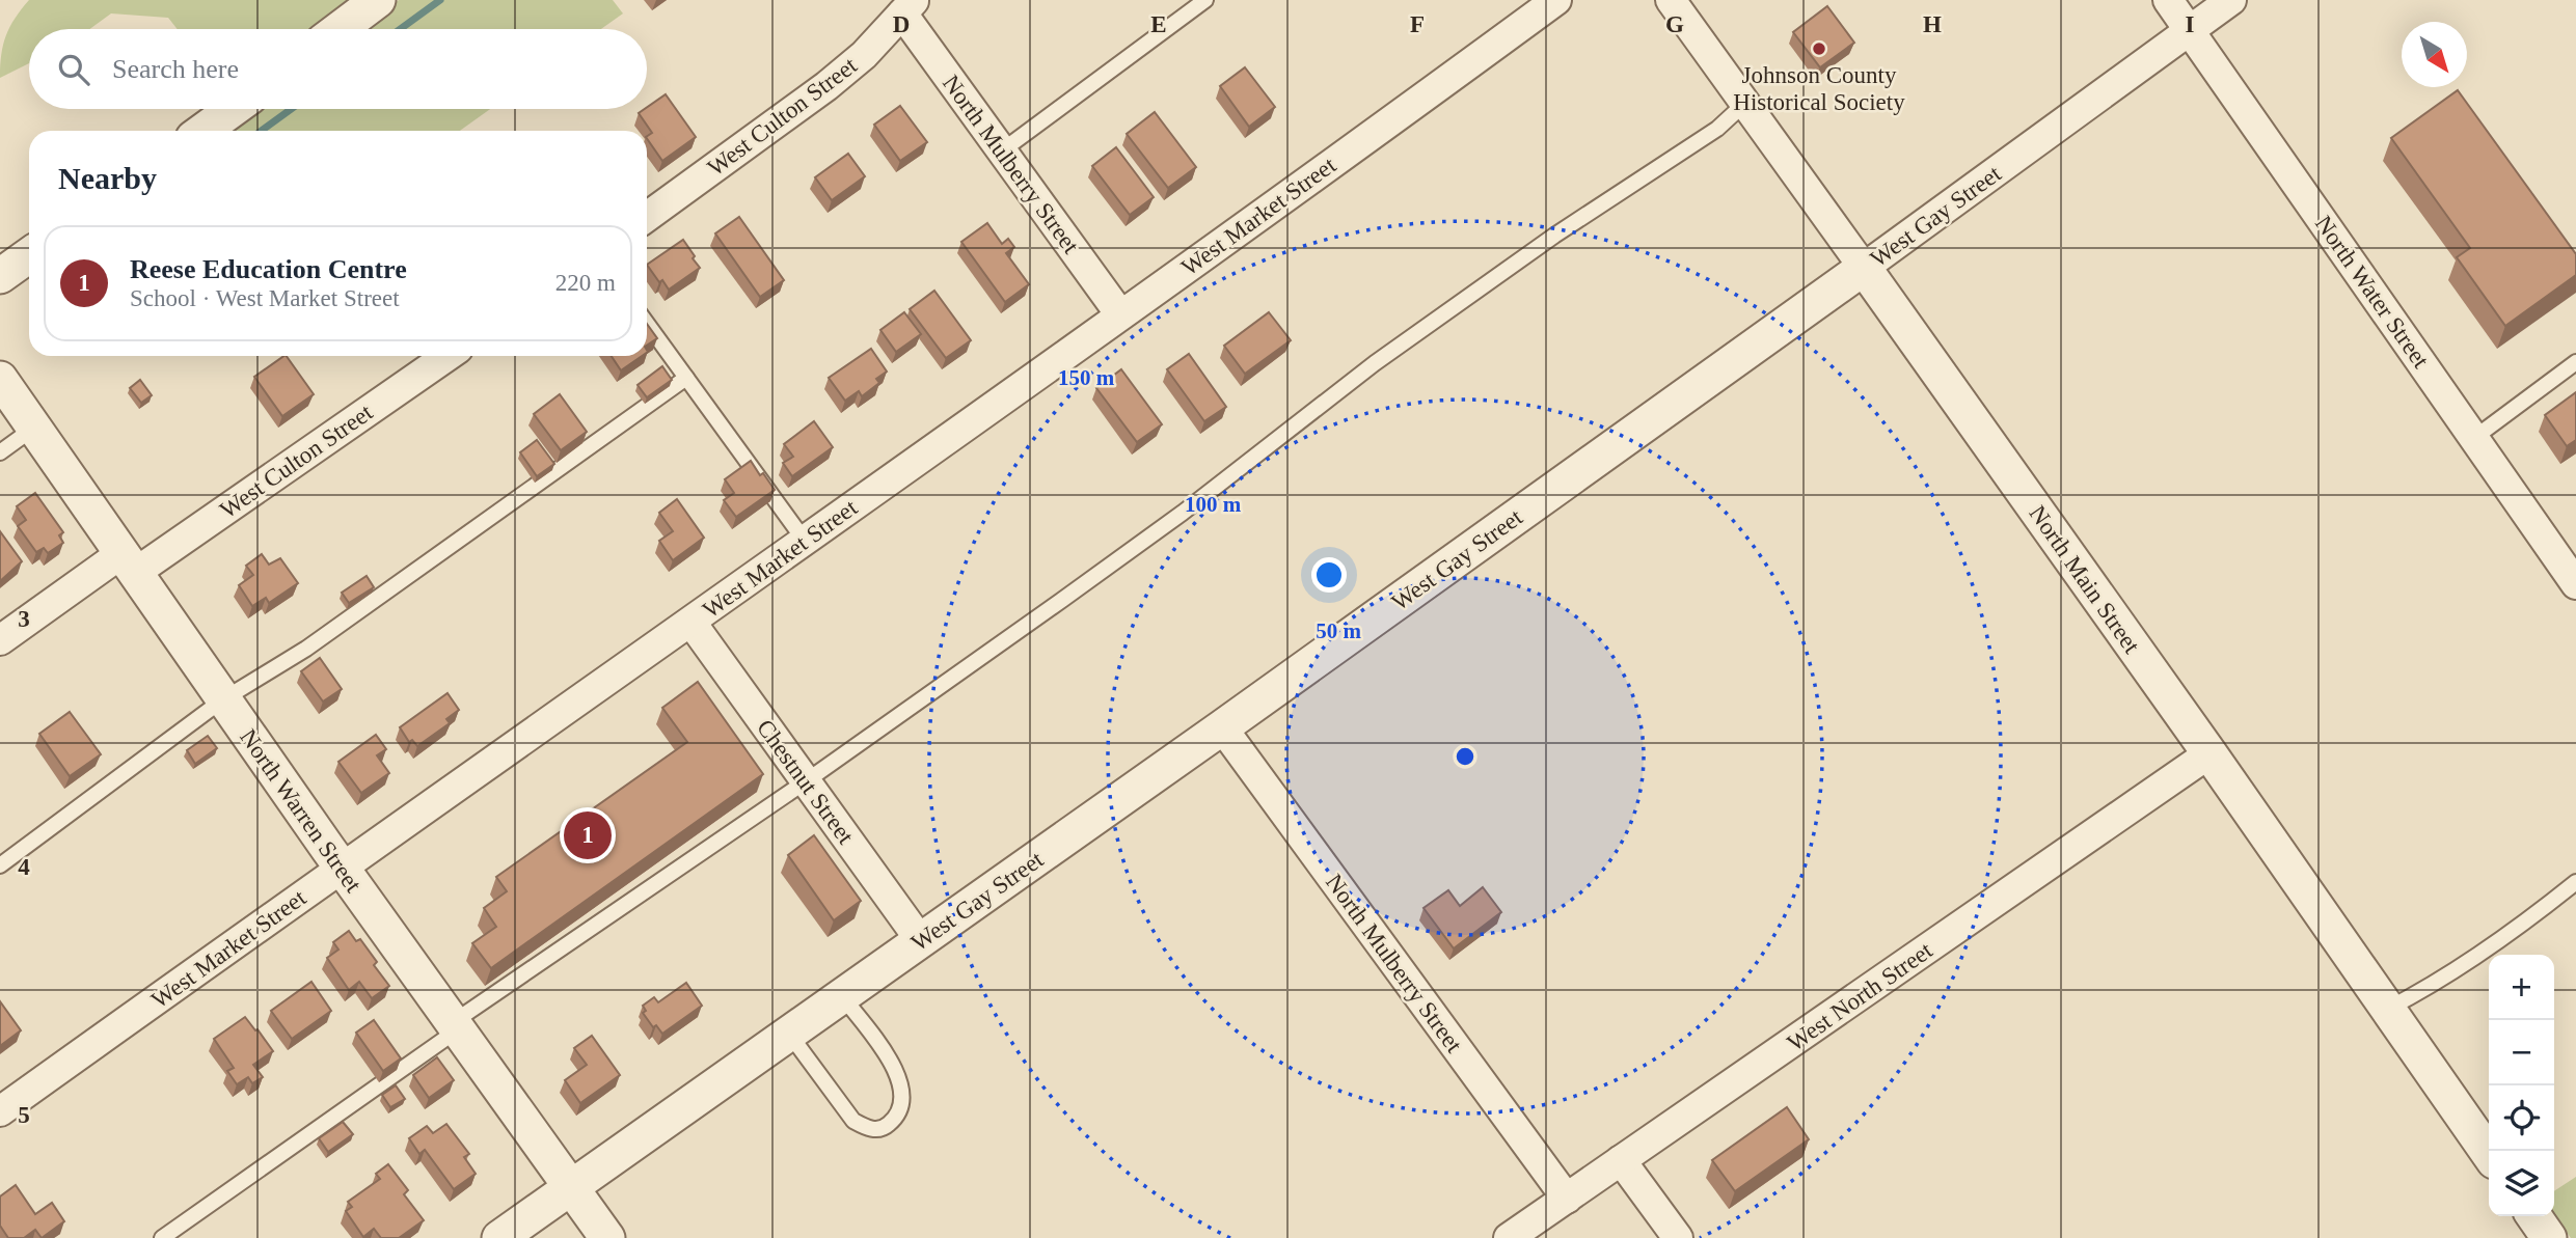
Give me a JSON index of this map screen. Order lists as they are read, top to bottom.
{
  "streets": {
    "street": [
      "West Culton Street",
      "North Mulberry Street",
      "West Market Street",
      "West Gay Street",
      "North Water Street",
      "North Main Street",
      "Chestnut Street",
      "North Warren Street",
      "West North Street"
    ]
  },
  "crossings": [
    ["West Culton Street", "North Mulberry Street"],
    ["West Culton Street", "North Warren Street"],
    ["North Mulberry Street", "West Market Street"],
    ["North Mulberry Street", "West Gay Street"],
    ["North Mulberry Street", "West North Street"],
    ["West Market Street", "Chestnut Street"],
    ["West Market Street", "North Warren Street"],
    ["West Gay Street", "North Water Street"],
    ["West Gay Street", "North Main Street"],
    ["West Gay Street", "Chestnut Street"],
    ["West Gay Street", "North Warren Street"],
    ["North Main Street", "West North Street"]
  ],
  "places": ["Johnson County Historical Society"],
  "north": "bottom right",
  "page": {
    "search": "Search here",
    "heading": "Nearby",
    "list": [
      {
        "mark": "1",
        "name": "Reese Education Centre",
        "note": "School · West Market Street",
        "value": "220 m"
      }
    ],
    "pins": "1",
    "map_buttons": ["+", "−"]
  },
  "grid": {
    "columns": [
      "D",
      "E",
      "F",
      "G",
      "H",
      "I"
    ],
    "rows": ["3", "4", "5"]
  },
  "rings": ["150 m", "100 m", "50 m"]
}
